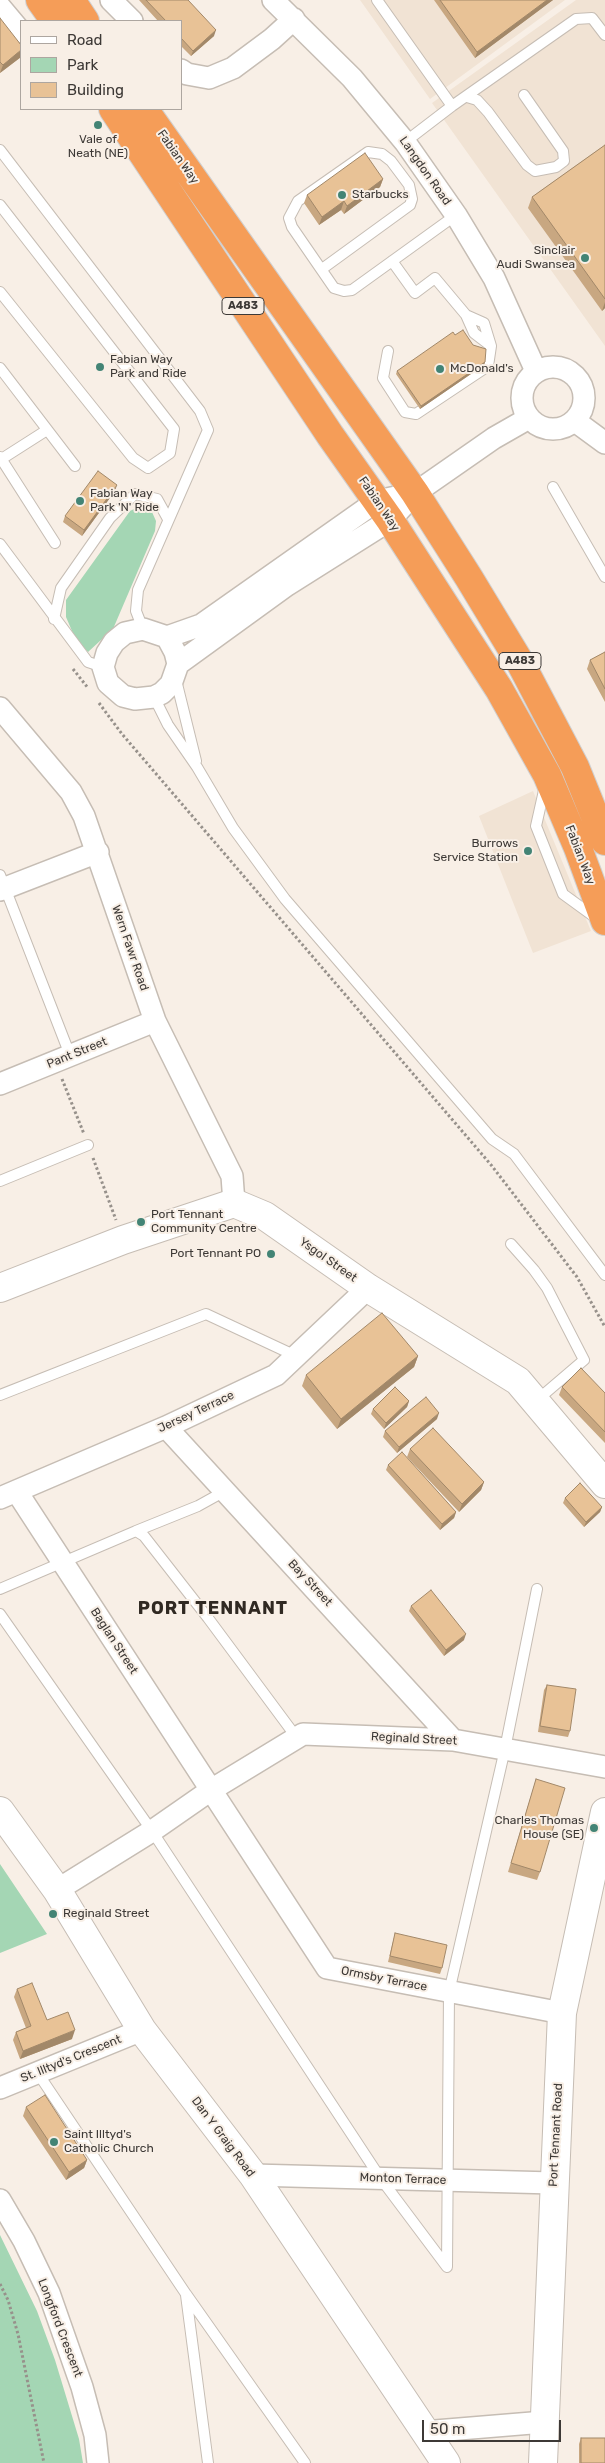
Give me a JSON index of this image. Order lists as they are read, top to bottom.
{
  "streets": {
    "highway": ["Fabian Way", "A483"],
    "street": [
      "Langdon Road",
      "Wern Fawr Road",
      "Pant Street",
      "Ysgol Street",
      "Jersey Terrace",
      "Bay Street",
      "Baglan Street",
      "Reginald Street",
      "Ormsby Terrace",
      "St. Illtyd's Crescent",
      "Port Tennant Road",
      "Dan Y Graig Road",
      "Monton Terrace",
      "Longford Crescent"
    ]
  },
  "crossings": [
    ["Wern Fawr Road", "Pant Street"],
    ["Wern Fawr Road", "Ysgol Street"],
    ["Ysgol Street", "Jersey Terrace"],
    ["Jersey Terrace", "Bay Street"],
    ["Jersey Terrace", "Baglan Street"],
    ["Bay Street", "Reginald Street"],
    ["Baglan Street", "Reginald Street"],
    ["Baglan Street", "Ormsby Terrace"],
    ["Reginald Street", "Ormsby Terrace"],
    ["Reginald Street", "Dan Y Graig Road"],
    ["Ormsby Terrace", "Port Tennant Road"],
    ["St. Illtyd's Crescent", "Dan Y Graig Road"],
    ["Port Tennant Road", "Monton Terrace"],
    ["Dan Y Graig Road", "Monton Terrace"]
  ],
  "districts": ["PORT TENNANT"],
  "places": [
    "Vale of Neath (NE)",
    "Starbucks",
    "Sinclair Audi Swansea",
    "Fabian Way Park and Ride",
    "McDonald's",
    "Fabian Way Park 'N' Ride",
    "Burrows Service Station",
    "Port Tennant Community Centre",
    "Port Tennant PO",
    "Charles Thomas House (SE)",
    "Reginald Street",
    "Saint Illtyd's Catholic Church"
  ],
  "legend": ["Road", "Park", "Building"],
  "scale_bar": "50 m"
}
